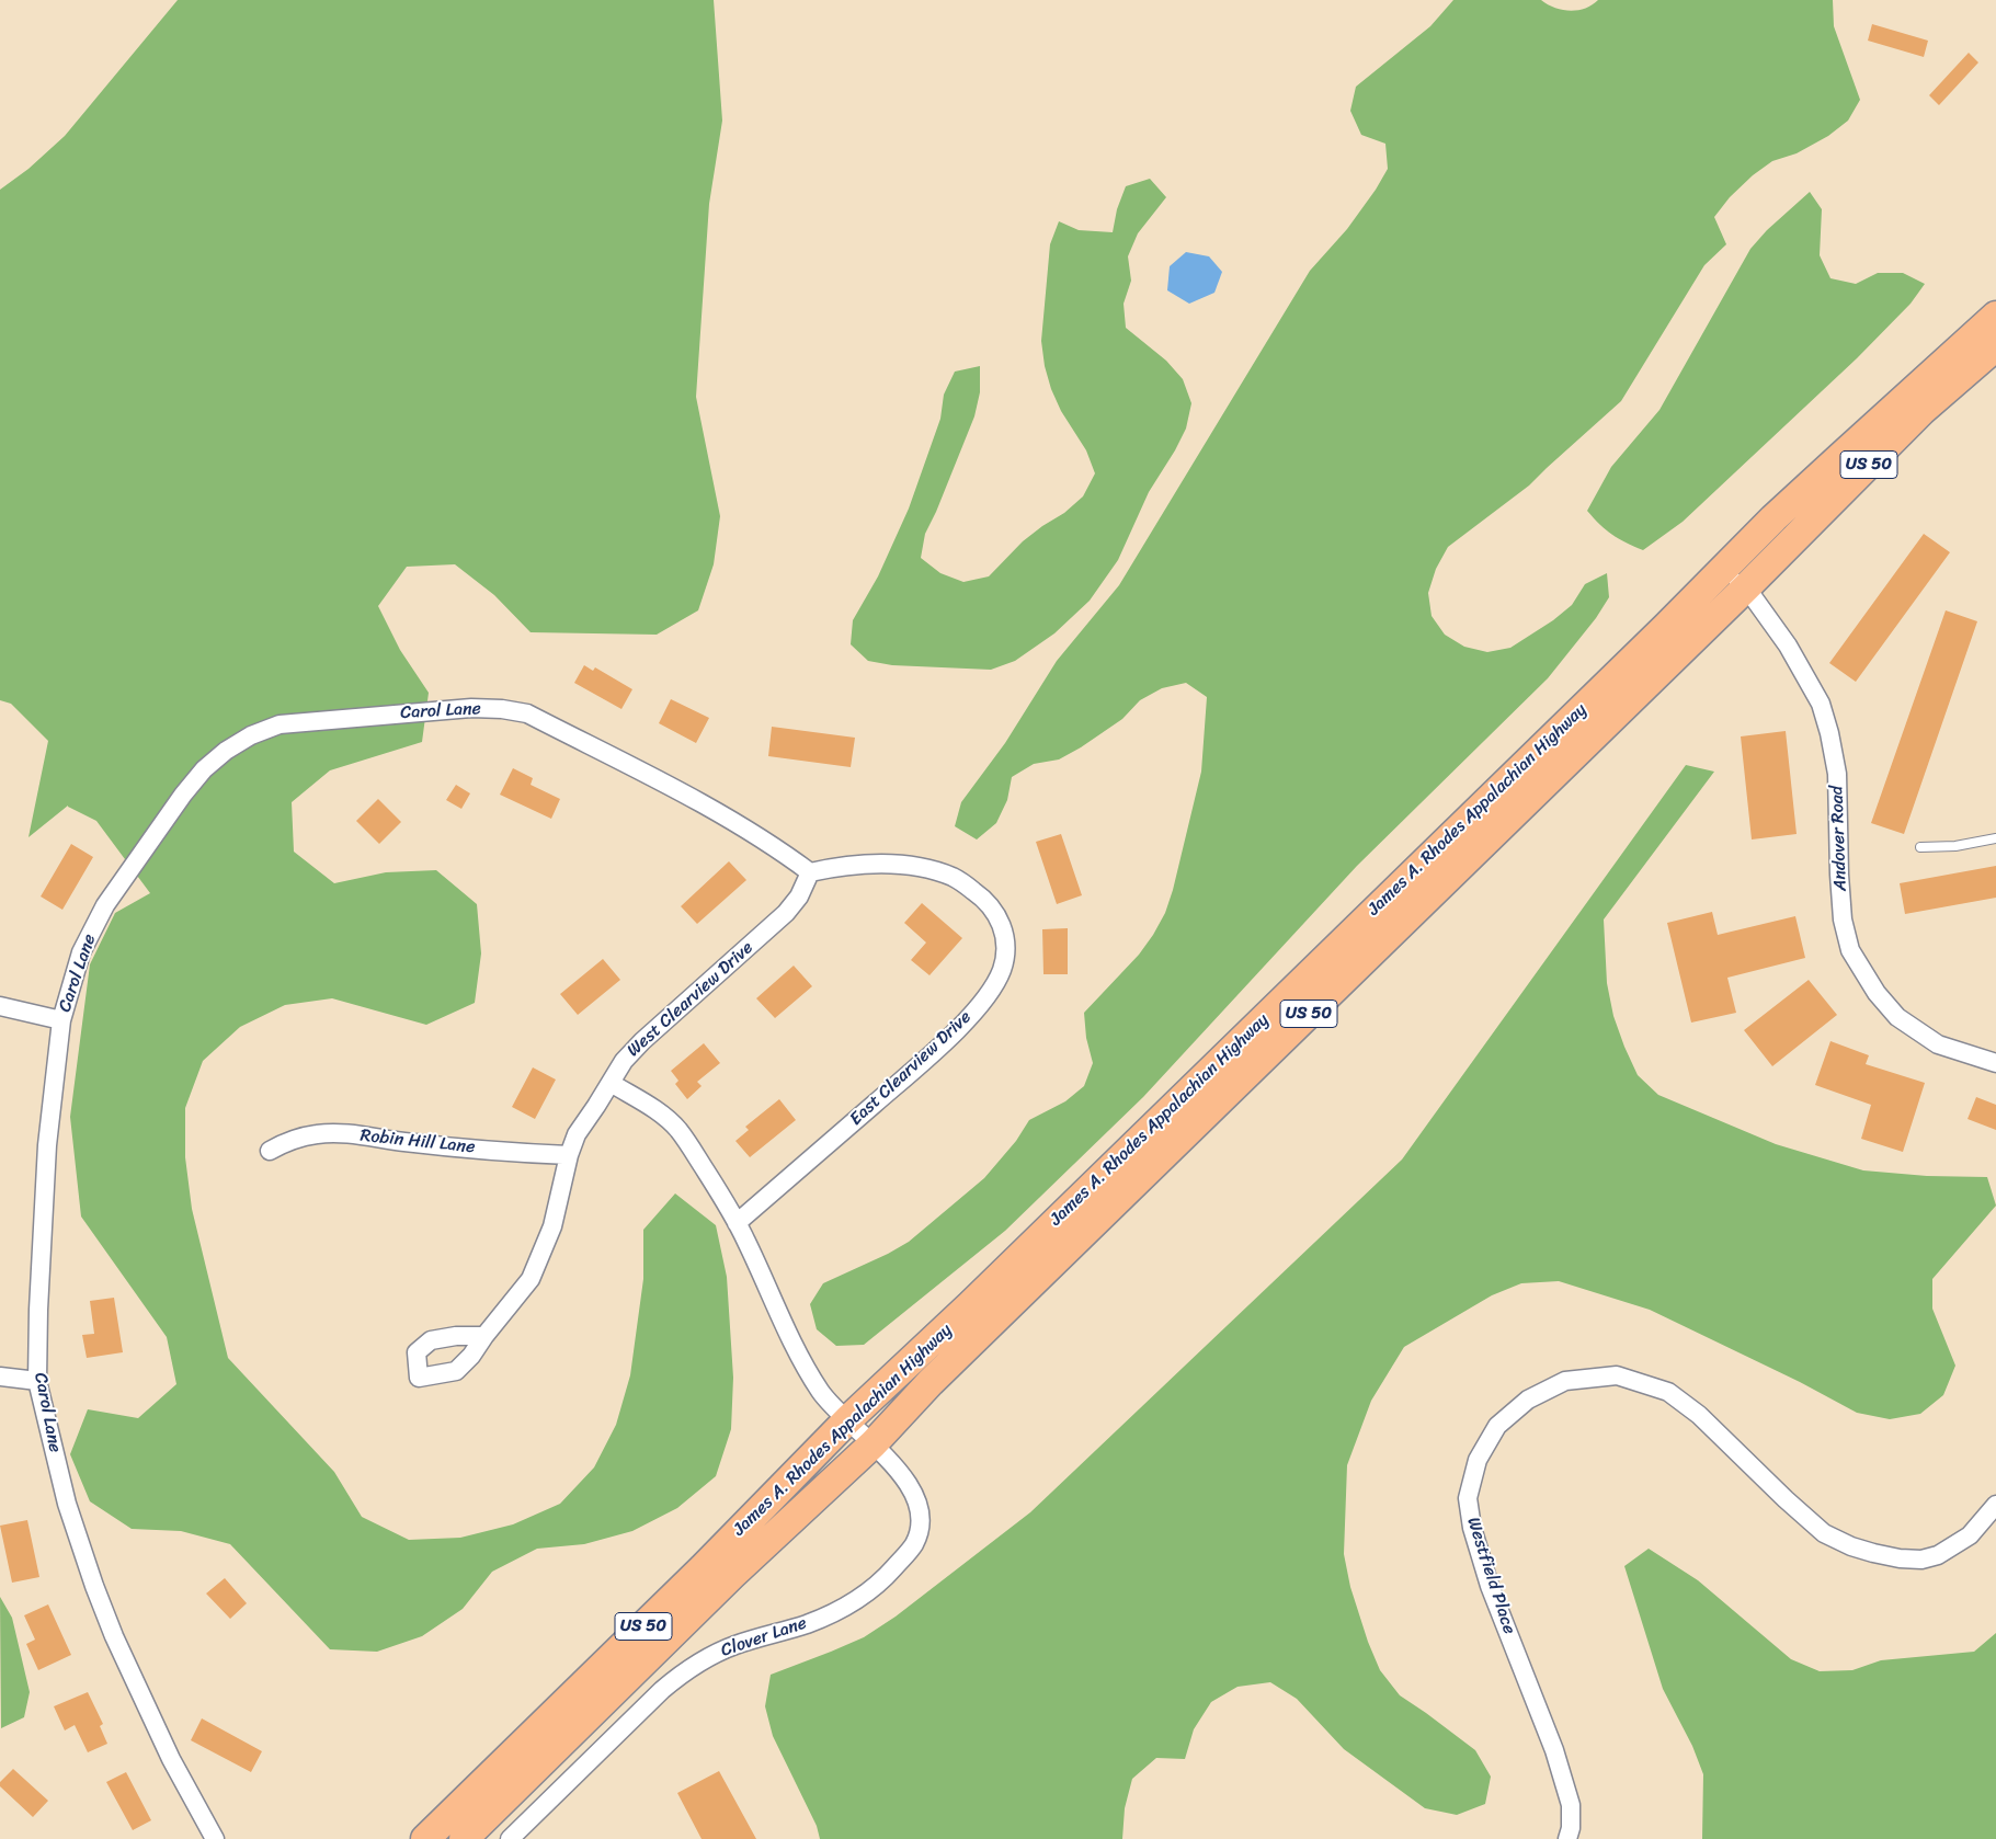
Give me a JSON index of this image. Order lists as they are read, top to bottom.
{
  "streets": {
    "highway": ["US 50", "James A. Rhodes Appalachian Highway"],
    "street": [
      "Carol Lane",
      "Andover Road",
      "West Clearview Drive",
      "East Clearview Drive",
      "Robin Hill Lane",
      "Westfield Place",
      "Clover Lane"
    ]
  },
  "crossings": [
    ["Carol Lane", "West Clearview Drive"],
    ["Carol Lane", "East Clearview Drive"],
    ["James A. Rhodes Appalachian Highway", "Andover Road"],
    ["James A. Rhodes Appalachian Highway", "Clover Lane"],
    ["West Clearview Drive", "East Clearview Drive"],
    ["West Clearview Drive", "Robin Hill Lane"]
  ]
}
